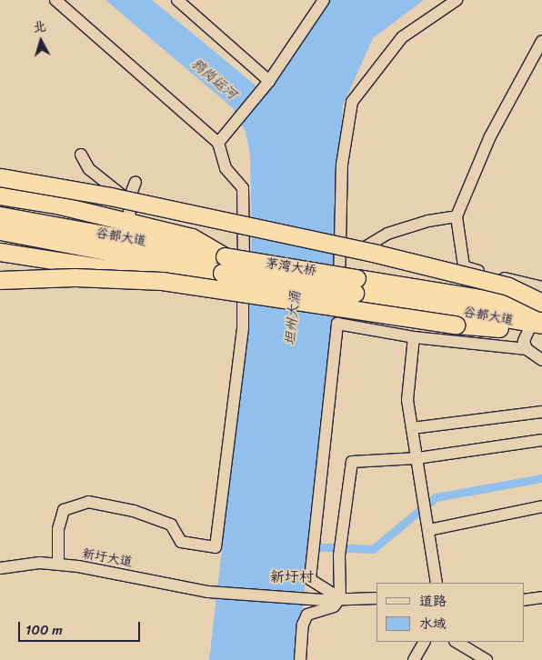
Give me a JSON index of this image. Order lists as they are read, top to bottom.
{
  "streets": {
    "highway": ["谷都大道", "茅湾大桥"],
    "street": ["新圩大道"]
  },
  "crossings": [
    ["谷都大道", "茅湾大桥"]
  ],
  "districts": ["新圩村"],
  "water": ["鸦岗运河", "坦州大涌"],
  "legend": ["道路", "水域"],
  "scale_bar": "100 m",
  "north": "top"
}
